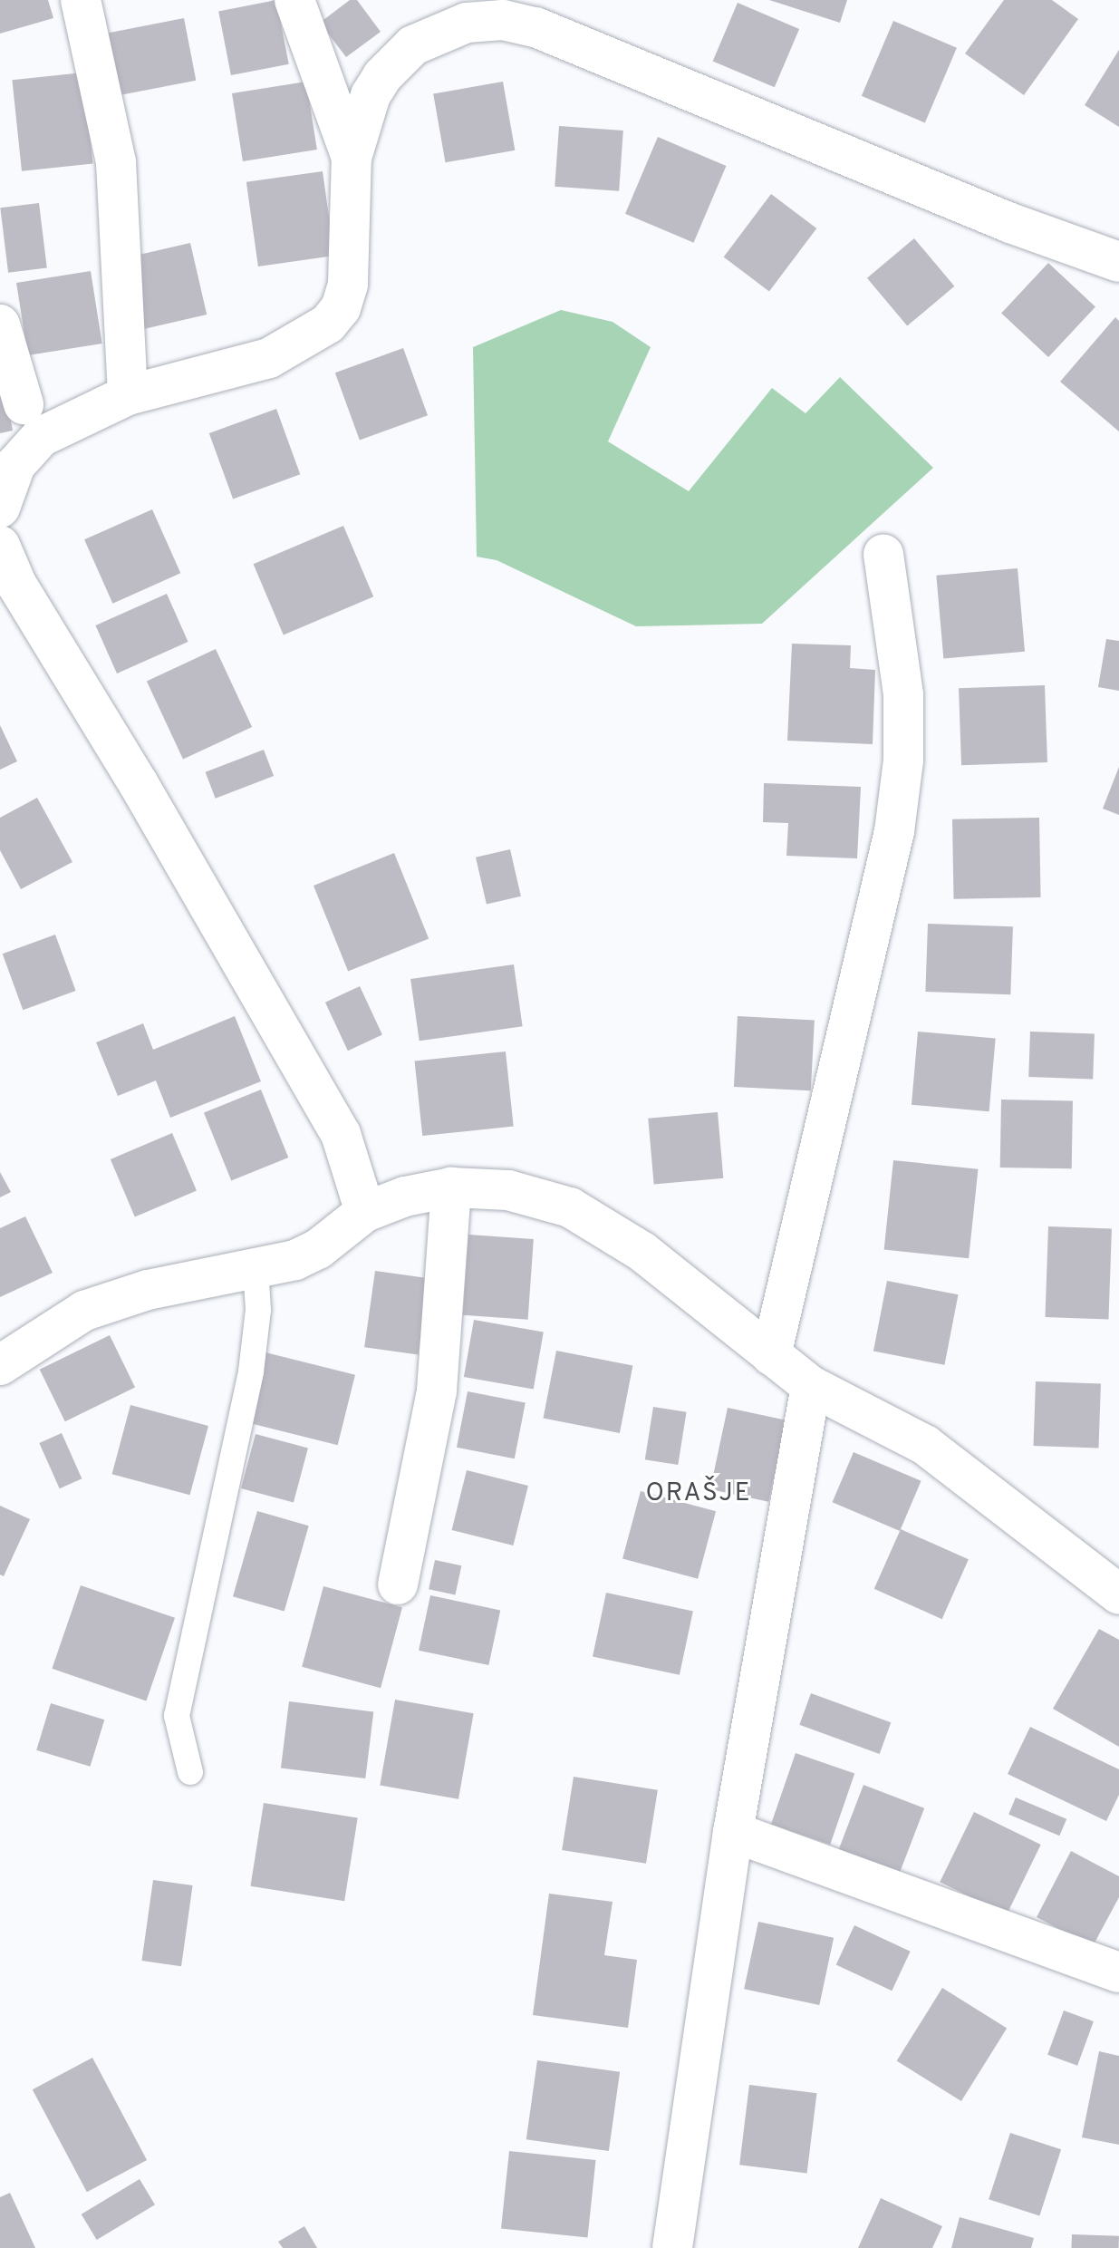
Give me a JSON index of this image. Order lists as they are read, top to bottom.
{
  "districts": ["ORAŠJE"]
}
